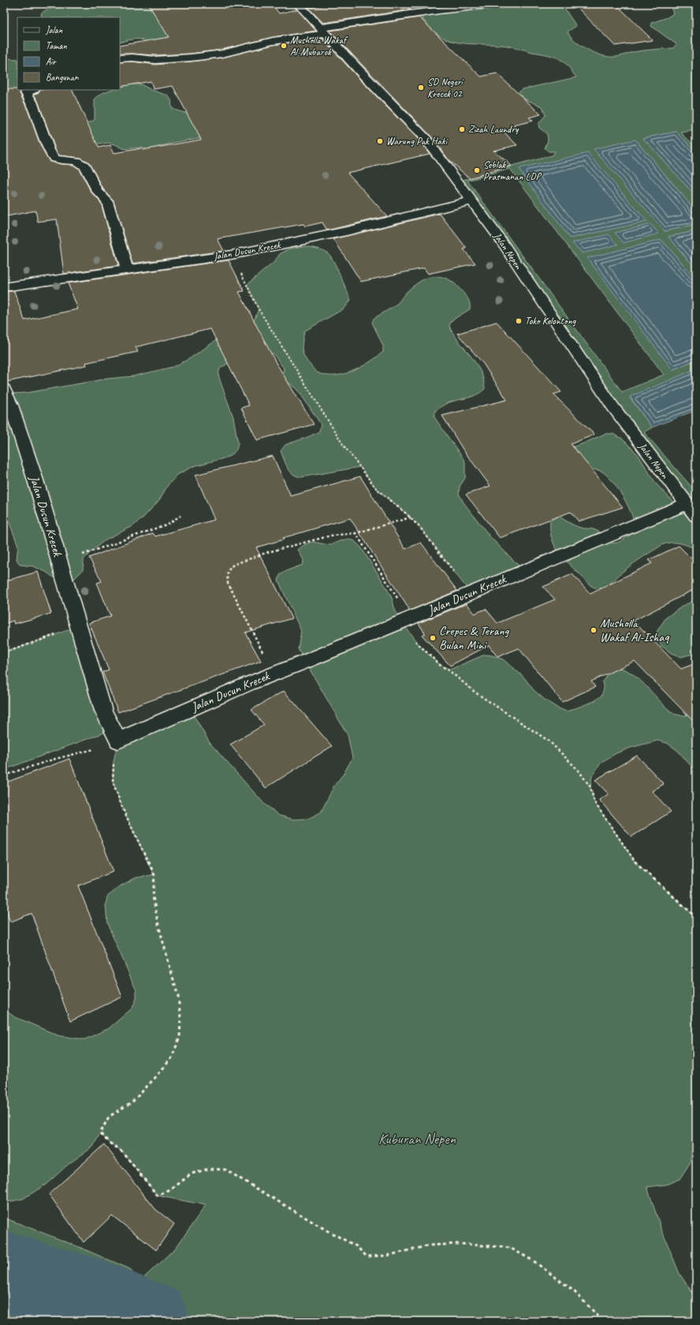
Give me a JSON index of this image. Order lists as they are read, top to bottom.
{
  "streets": {
    "street": ["Jalan Dusun Krecek", "Jalan Nepen"]
  },
  "crossings": [
    ["Jalan Dusun Krecek", "Jalan Nepen"]
  ],
  "parks": ["Kuburan Nepen"],
  "places": [
    "Musholla Wakaf Al-Mubarok",
    "SD Negeri Krecek 02",
    "Zizah Laundry",
    "Warung Pak Haki",
    "Seblak Prasmanan LDP",
    "Toko Kelontong",
    "Musholla Wakaf Al-Ishaq",
    "Crepes & Terang Bulan Mini"
  ],
  "legend": [
    "Jalan",
    "Taman",
    "Air",
    "Bangunan"
  ]
}
